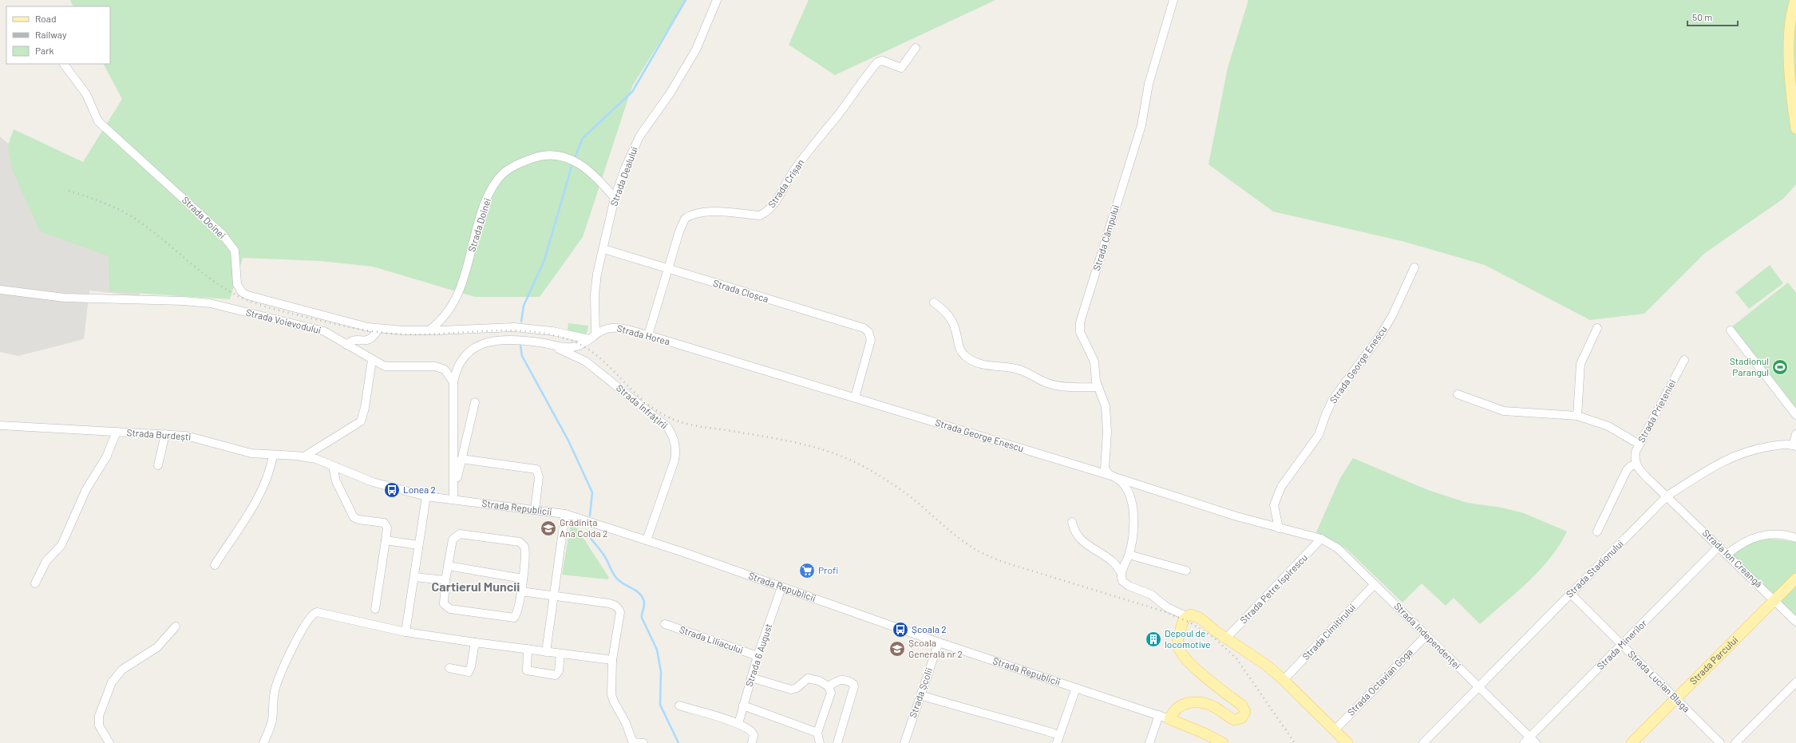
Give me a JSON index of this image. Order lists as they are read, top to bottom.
{
  "streets": {
    "main road": ["Strada Republicii", "Strada Parcului"],
    "street": [
      "Strada Dealului",
      "Strada Crișan",
      "Strada Doinei",
      "Strada Câmpului",
      "Strada Cloșca",
      "Strada Voievodului",
      "Strada Horea",
      "Strada George Enescu",
      "Strada Înfrățirii",
      "Strada Prieteniei",
      "Strada Burdești",
      "Strada Ion Creangă",
      "Strada Stadionului",
      "Strada Petre Ispirescu",
      "Strada Cimitirului",
      "Strada Independenței",
      "Strada Liliacului",
      "Strada Minerilor",
      "Strada 6 August",
      "Strada Lucian Blaga",
      "Strada Octavian Goga",
      "Strada Școlii"
    ]
  },
  "crossings": [
    ["Strada Dealului", "Strada Doinei"],
    ["Strada Dealului", "Strada Cloșca"],
    ["Strada Dealului", "Strada Horea"],
    ["Strada Crișan", "Strada Cloșca"],
    ["Strada Crișan", "Strada Horea"],
    ["Strada Câmpului", "Strada George Enescu"],
    ["Strada Cloșca", "Strada Horea"],
    ["Strada Cloșca", "Strada George Enescu"],
    ["Strada Voievodului", "Strada Horea"],
    ["Strada Horea", "Strada George Enescu"],
    ["Strada Horea", "Strada Înfrățirii"],
    ["Strada George Enescu", "Strada Petre Ispirescu"],
    ["Strada George Enescu", "Strada Independenței"],
    ["Strada Înfrățirii", "Strada Republicii"],
    ["Strada Burdești", "Strada Republicii"],
    ["Strada Republicii", "Strada 6 August"],
    ["Strada Republicii", "Strada Școlii"],
    ["Strada Ion Creangă", "Strada Stadionului"],
    ["Strada Ion Creangă", "Strada Minerilor"],
    ["Strada Ion Creangă", "Strada Parcului"],
    ["Strada Stadionului", "Strada Independenței"],
    ["Strada Stadionului", "Strada Lucian Blaga"],
    ["Strada Petre Ispirescu", "Strada Independenței"],
    ["Strada Cimitirului", "Strada Independenței"],
    ["Strada Independenței", "Strada Minerilor"],
    ["Strada Independenței", "Strada Octavian Goga"],
    ["Strada Liliacului", "Strada 6 August"],
    ["Strada Minerilor", "Strada Lucian Blaga"],
    ["Strada Parcului", "Strada Lucian Blaga"]
  ],
  "districts": ["Cartierul Muncii"],
  "places": {
    "sports": ["Stadionul Parangul"],
    "bus stop": ["Lonea 2", "Școala 2"],
    "school or university": ["Grădinița Ana Colda 2", "Școala Generală nr 2"],
    "supermarket": ["Profi"],
    "building": ["Depoul de locomotive"]
  },
  "legend": ["Road", "Railway", "Park"],
  "scale_bar": "50 m"
}
